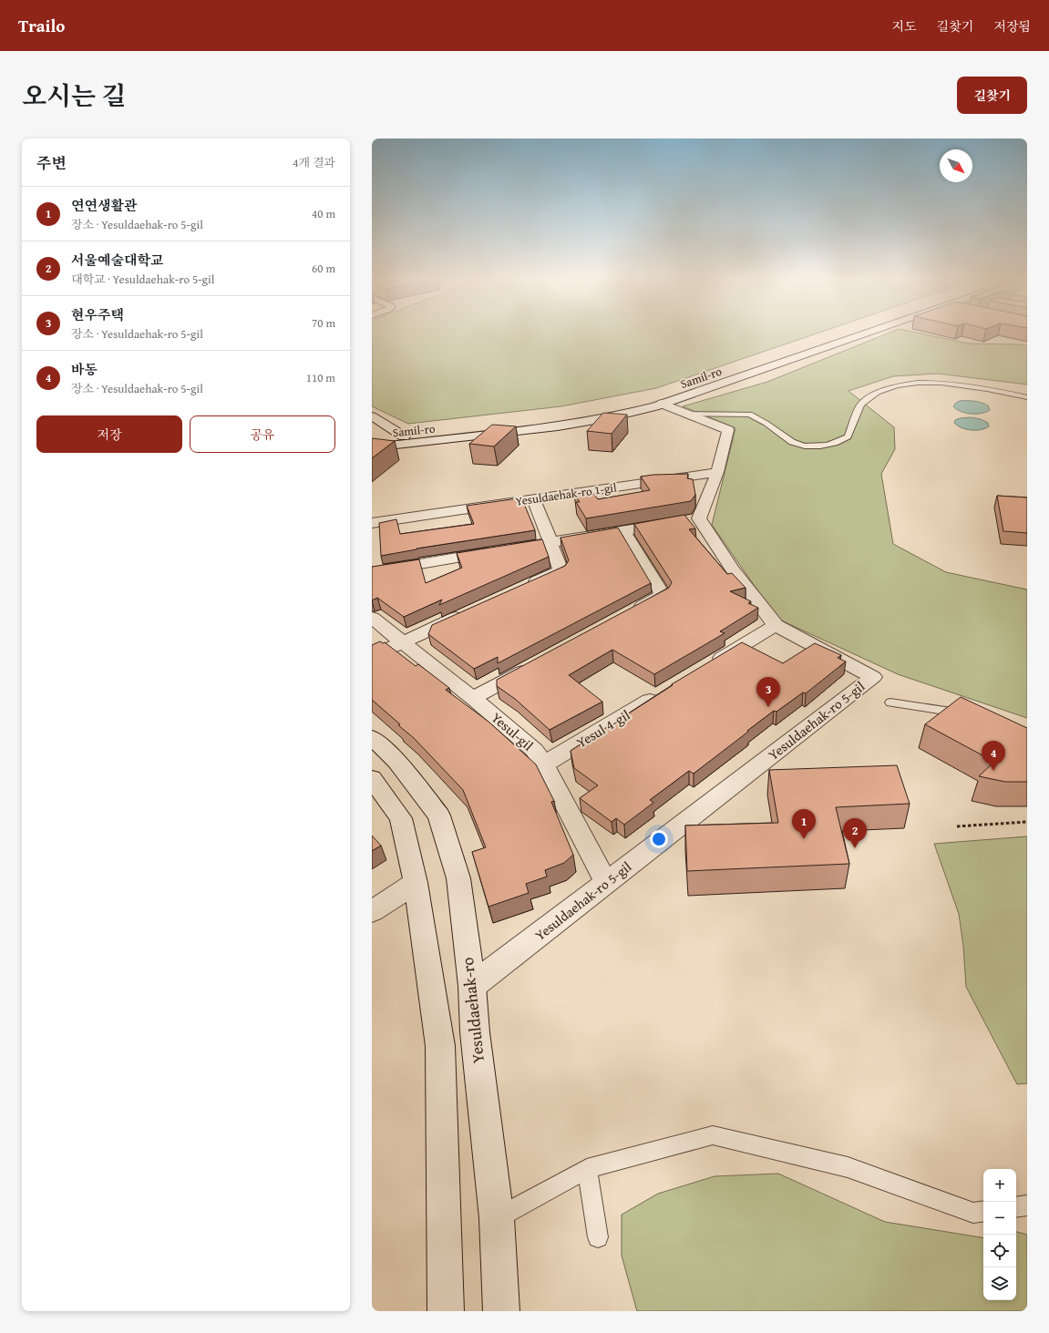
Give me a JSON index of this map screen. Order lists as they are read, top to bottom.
{
  "streets": {
    "street": [
      "Samil-ro",
      "Yesuldaehak-ro 1-gil",
      "Yesuldaehak-ro 5-gil",
      "Yesul 4-gil",
      "Yesul-gil",
      "Yesuldaehak-ro"
    ]
  },
  "crossings": [
    ["Yesuldaehak-ro 5-gil", "Yesul-gil"],
    ["Yesuldaehak-ro 5-gil", "Yesuldaehak-ro"],
    ["Yesul 4-gil", "Yesul-gil"]
  ],
  "north": "bottom right",
  "page": {
    "header": "Trailo",
    "nav": ["지도", "길찾기", "저장됨"],
    "title": "오시는 길",
    "buttons": [
      "길찾기",
      ["저장", "공유"]
    ],
    "heading": ["주변", "4개 결과"],
    "list": [
      {
        "mark": "1",
        "name": "연연생활관",
        "note": "장소 · Yesuldaehak-ro 5-gil",
        "value": "40 m"
      },
      {
        "mark": "2",
        "name": "서울예술대학교",
        "note": "대학교 · Yesuldaehak-ro 5-gil",
        "value": "60 m"
      },
      {
        "mark": "3",
        "name": "현우주택",
        "note": "장소 · Yesuldaehak-ro 5-gil",
        "value": "70 m"
      },
      {
        "mark": "4",
        "name": "바동",
        "note": "장소 · Yesuldaehak-ro 5-gil",
        "value": "110 m"
      }
    ],
    "pins": [
      "3",
      "4",
      "1",
      "2"
    ],
    "map_buttons": ["+", "−"]
  }
}
